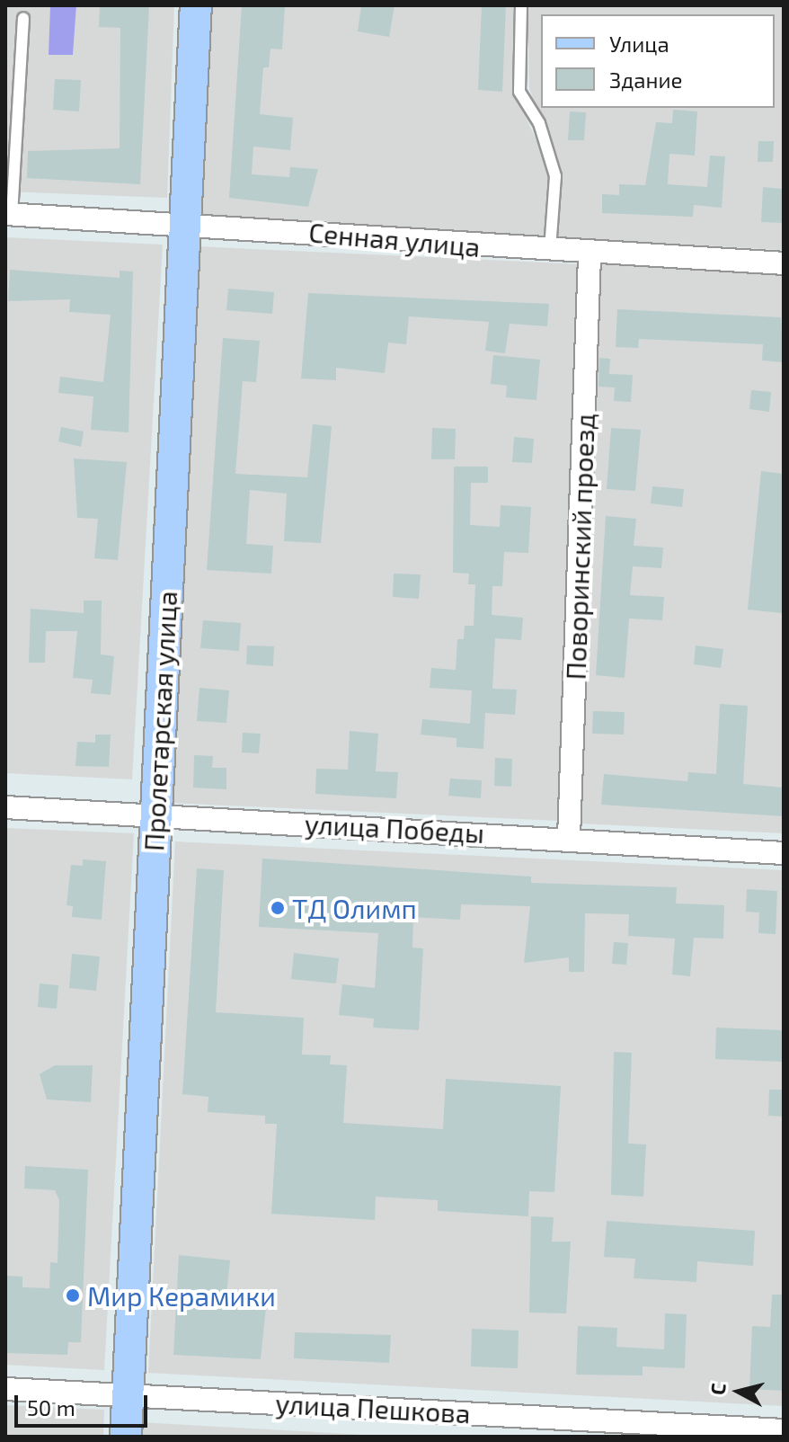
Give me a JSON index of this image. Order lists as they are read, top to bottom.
{
  "streets": {
    "street": [
      "Сенная улица",
      "Поворинский проезд",
      "Пролетарская улица",
      "улица Победы",
      "улица Пешкова"
    ]
  },
  "crossings": [
    ["Сенная улица", "Поворинский проезд"],
    ["Сенная улица", "Пролетарская улица"],
    ["Поворинский проезд", "улица Победы"],
    ["Пролетарская улица", "улица Победы"],
    ["Пролетарская улица", "улица Пешкова"]
  ],
  "places": ["ТД Олимп", "Мир Керамики"],
  "legend": ["Улица", "Здание"],
  "scale_bar": "50 m",
  "north": "left"
}
